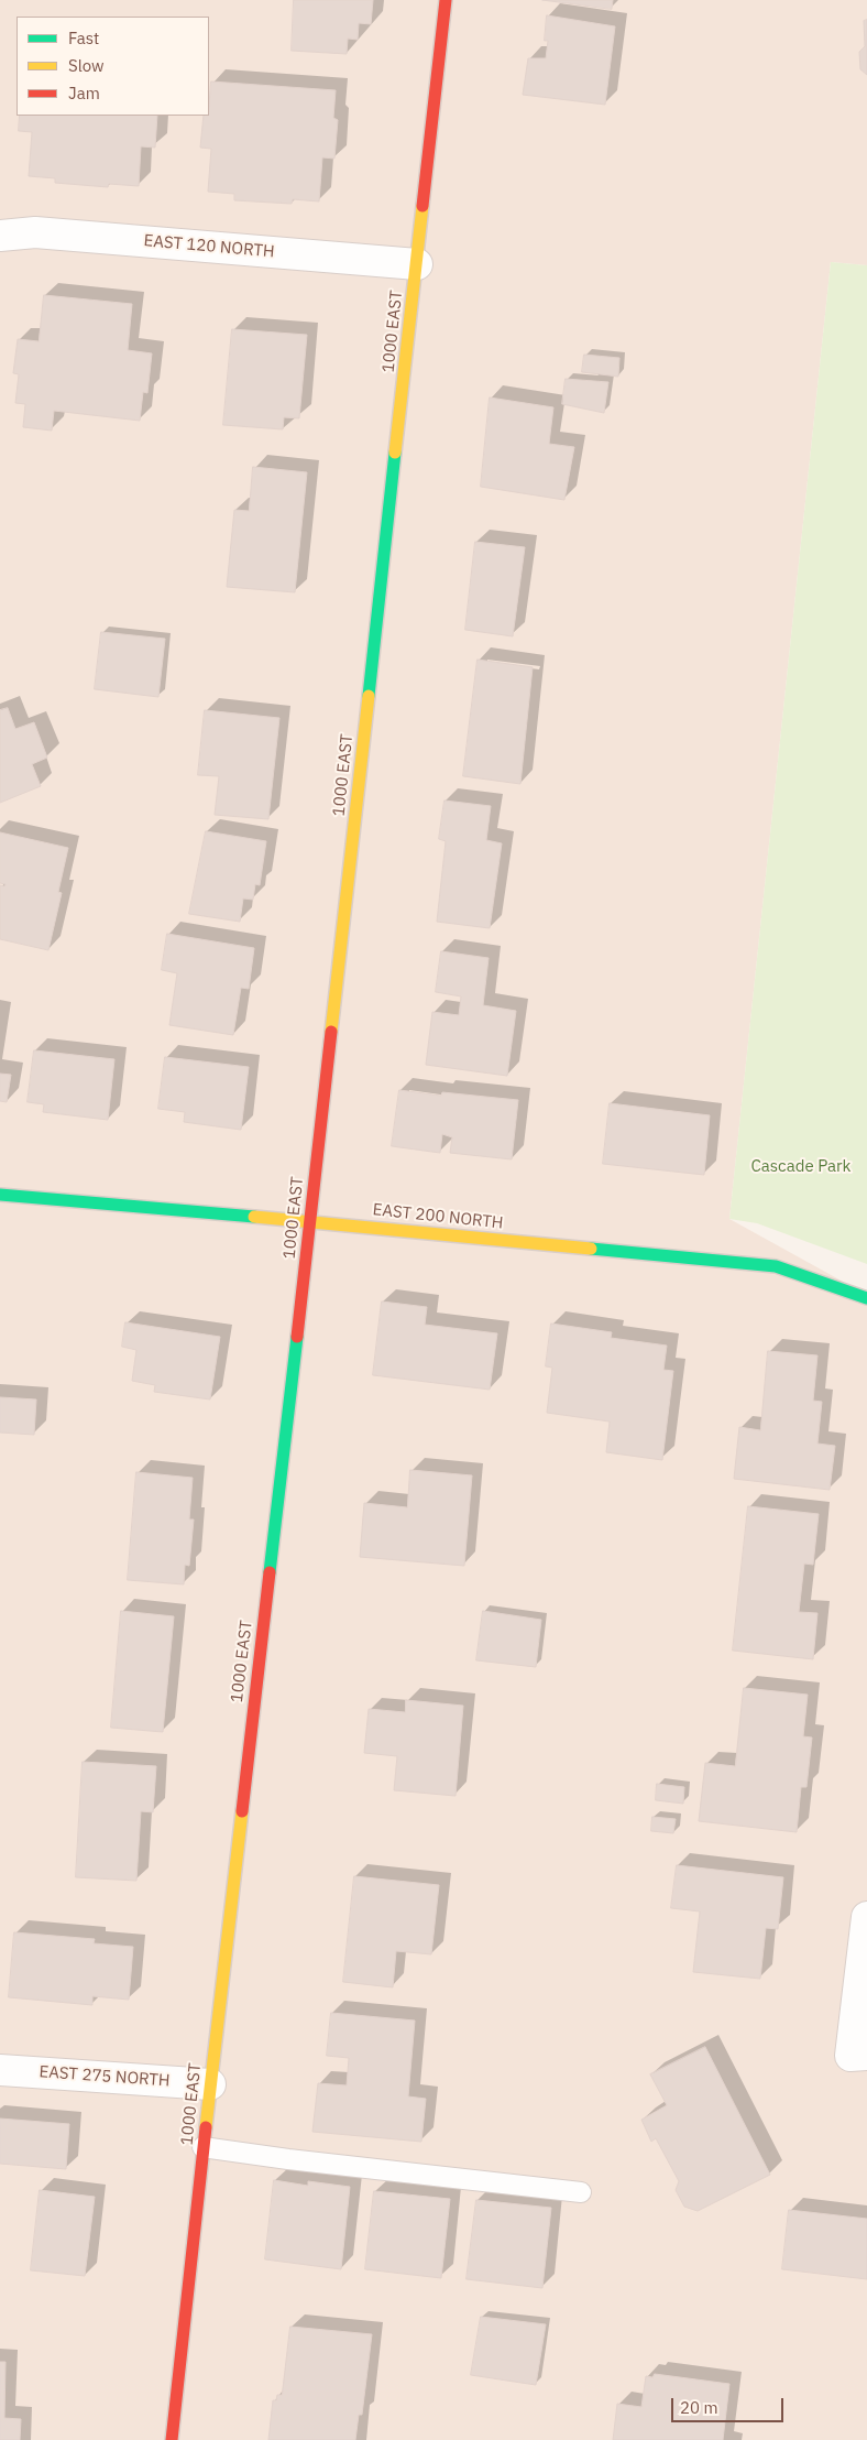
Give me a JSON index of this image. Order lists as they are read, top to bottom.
{
  "streets": {
    "street": [
      "EAST 120 NORTH",
      "1000 EAST",
      "EAST 200 NORTH",
      "EAST 275 NORTH"
    ]
  },
  "crossings": [
    ["EAST 120 NORTH", "1000 EAST"],
    ["1000 EAST", "EAST 200 NORTH"],
    ["1000 EAST", "EAST 275 NORTH"]
  ],
  "parks": ["Cascade Park"],
  "legend": ["Fast", "Slow", "Jam"],
  "scale_bar": "20 m"
}
